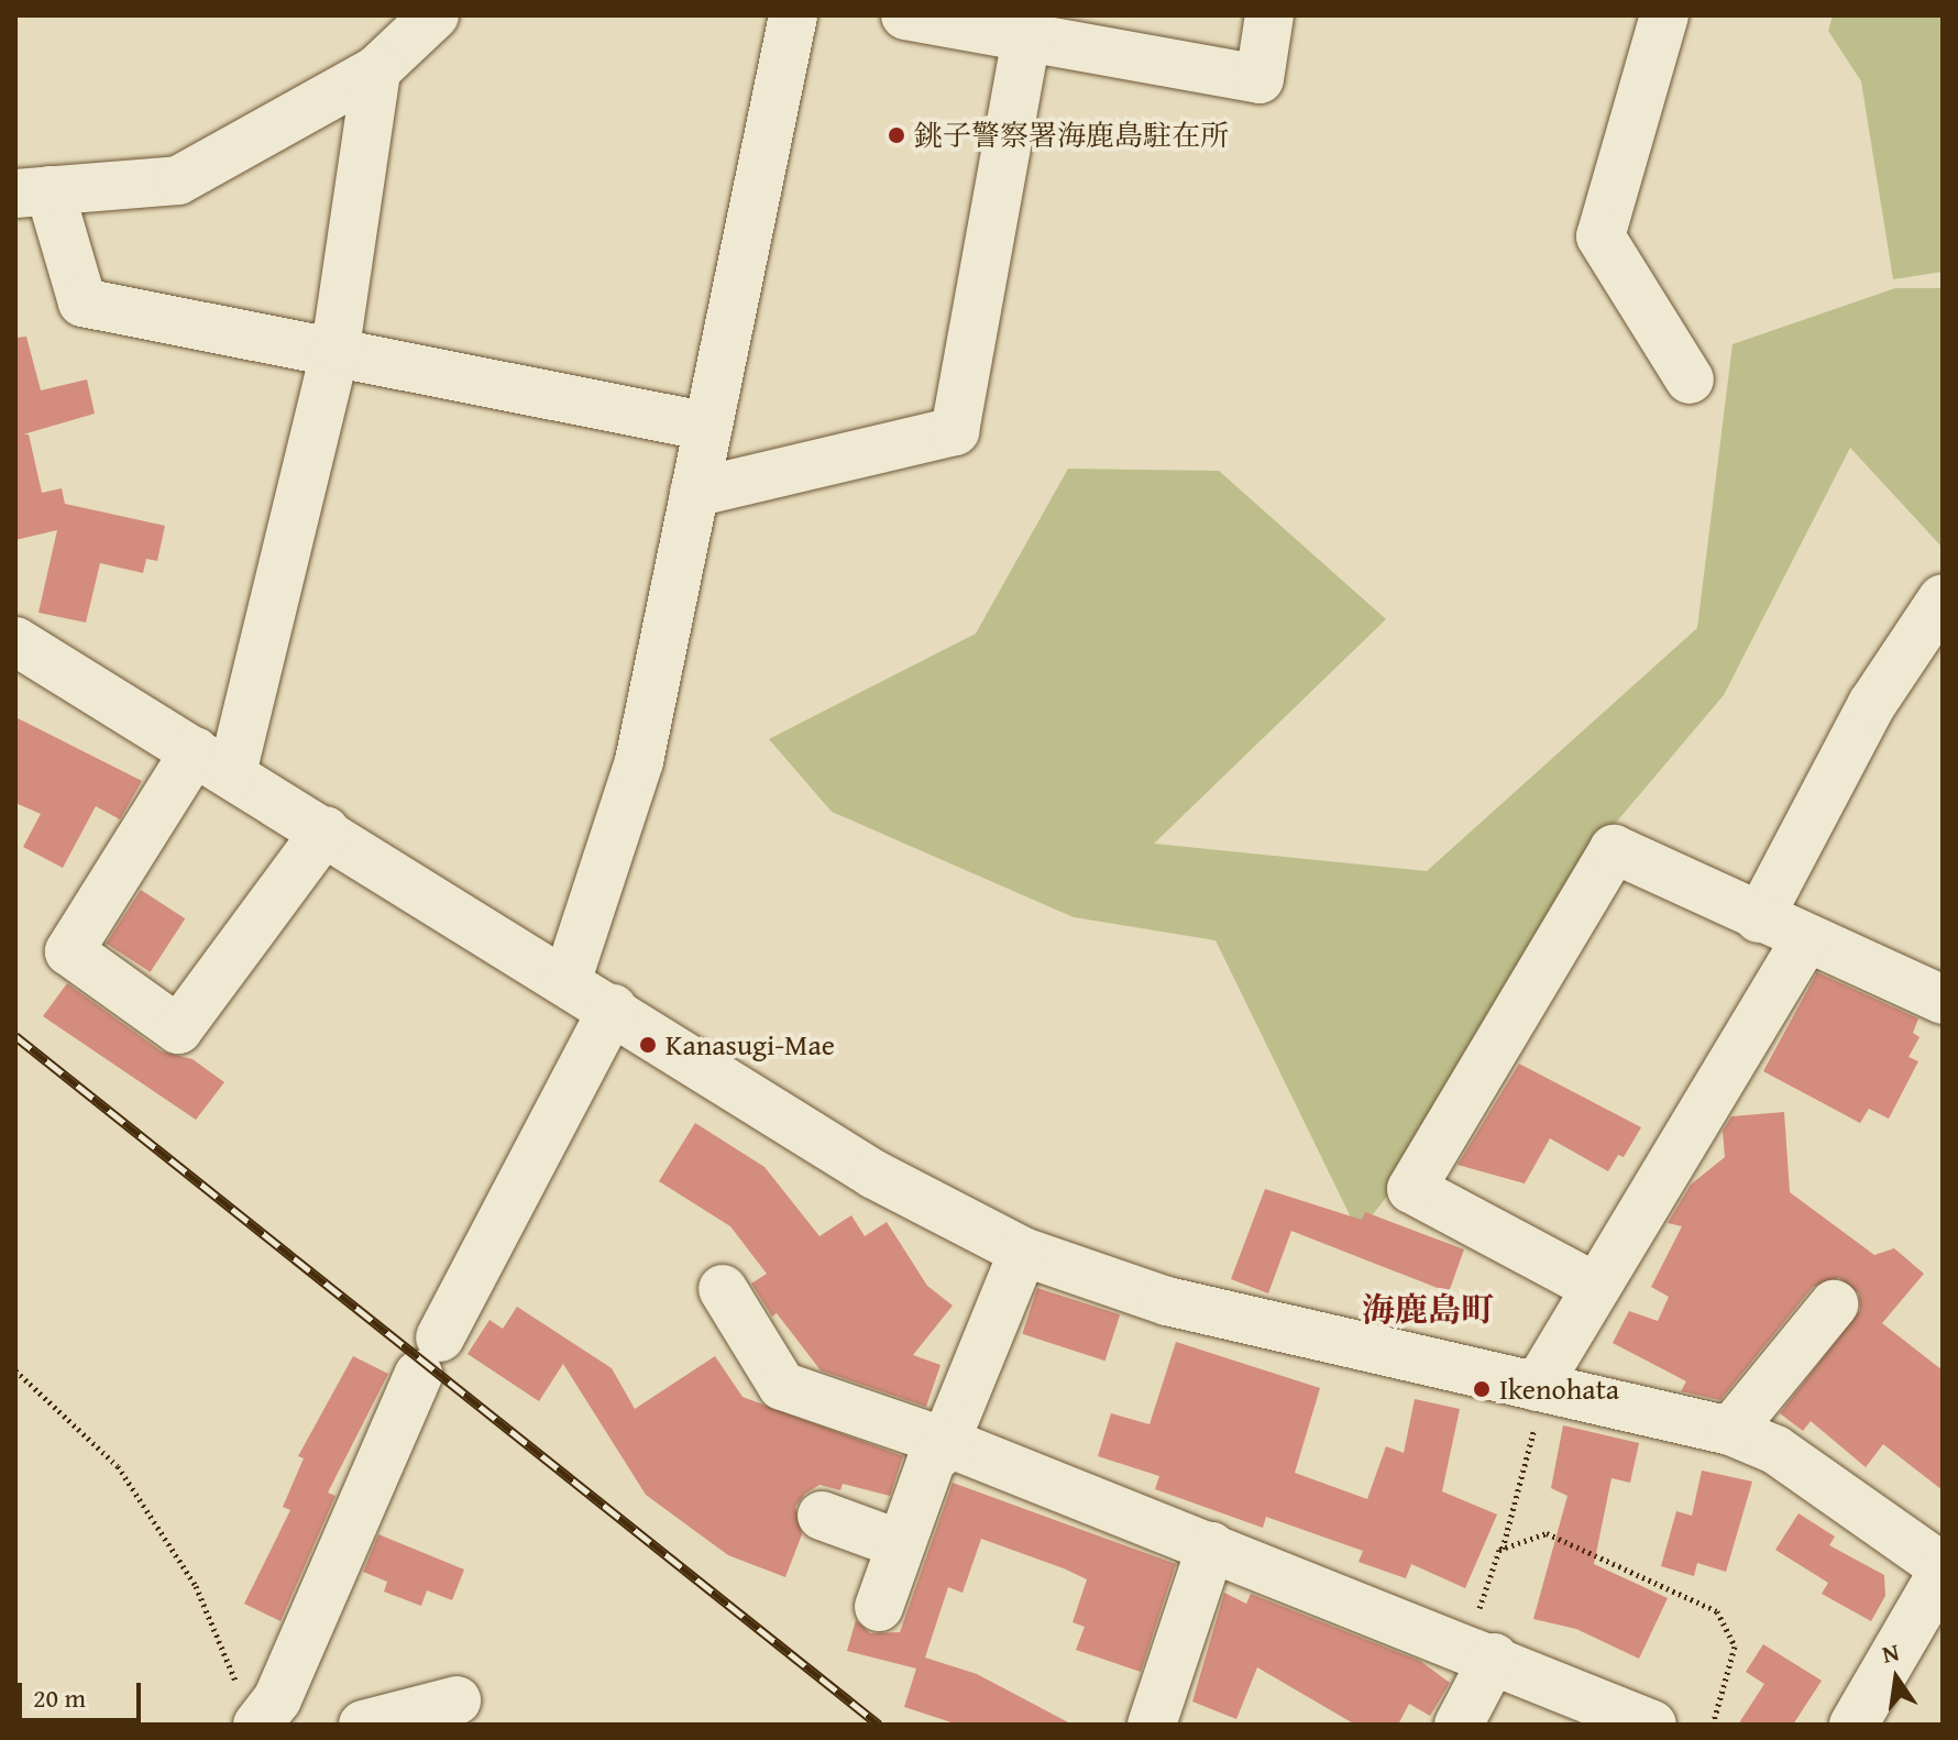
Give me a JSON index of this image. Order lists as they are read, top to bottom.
{
  "districts": ["海鹿島町"],
  "places": ["銚子警察署海鹿島駐在所", "Kanasugi-Mae", "Ikenohata"],
  "scale_bar": "20 m",
  "north": "top"
}
